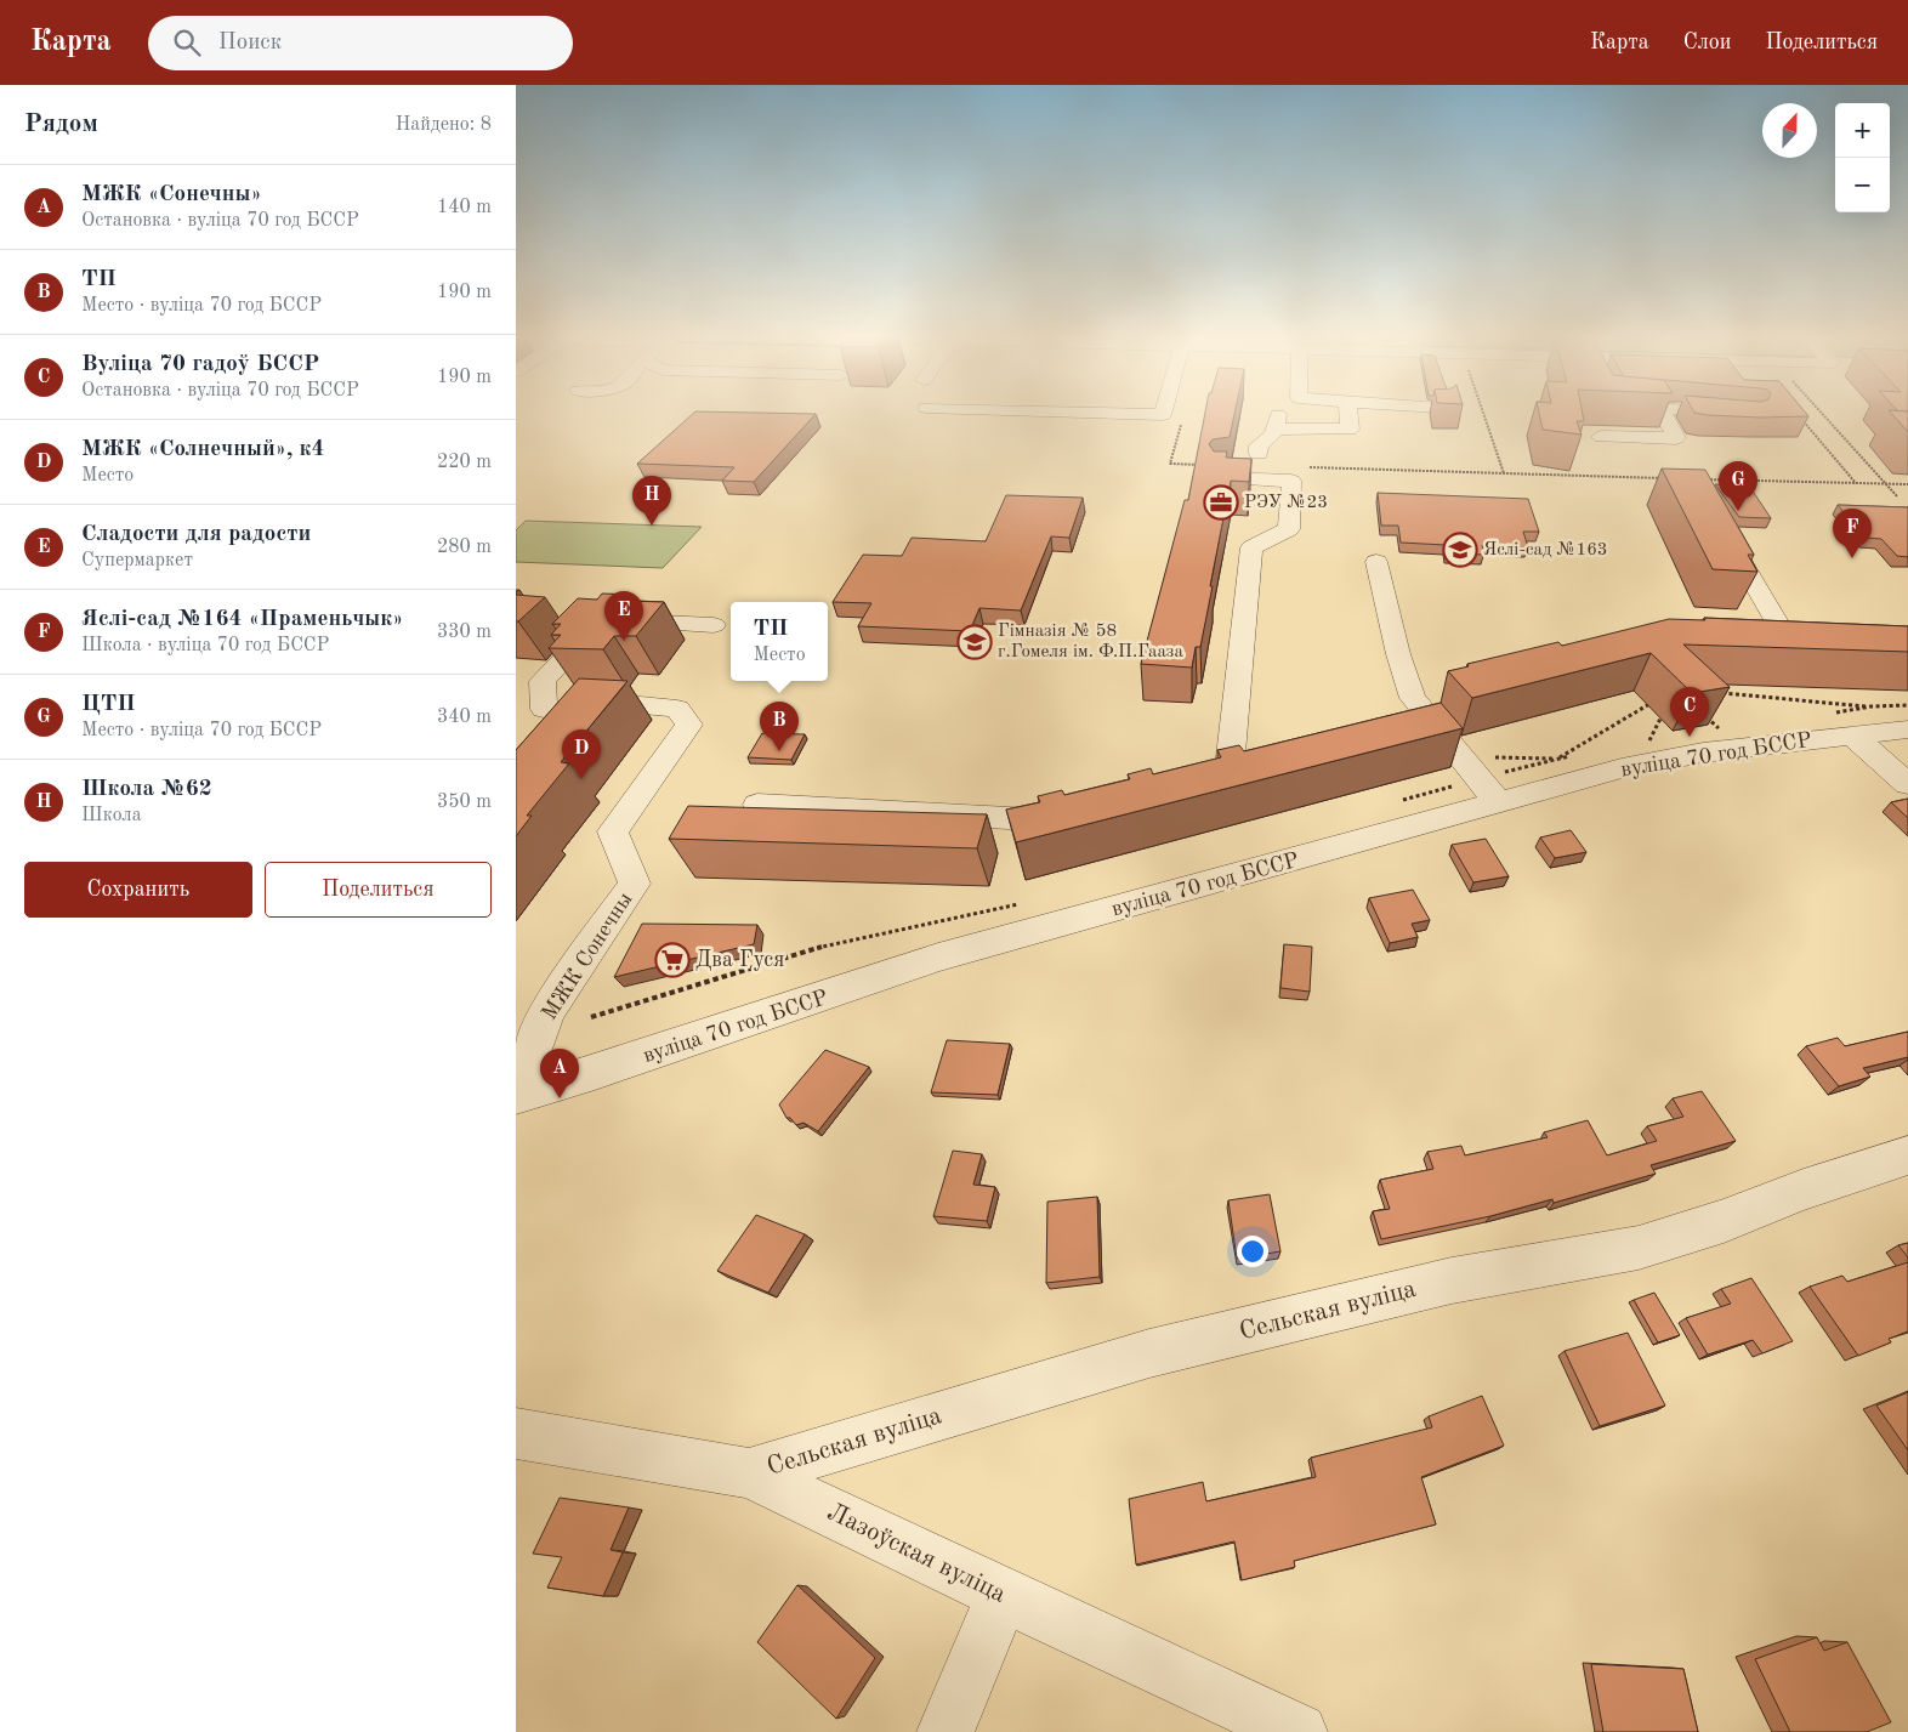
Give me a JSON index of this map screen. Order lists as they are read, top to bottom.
{
  "streets": {
    "street": [
      "вуліца 70 год БССР",
      "МЖК Сонечны",
      "Сельская вуліца",
      "Лазоўская вуліца"
    ]
  },
  "crossings": [
    ["вуліца 70 год БССР", "МЖК Сонечны"],
    ["Сельская вуліца", "Лазоўская вуліца"]
  ],
  "places": {
    "office": ["РЭУ №23"],
    "school or university": ["Яслі-сад №163", "Гімназія № 58 г.Гомеля ім. Ф.П.Гааза"],
    "supermarket": ["Два Гуся"]
  },
  "north": "top",
  "page": {
    "header": "Карта",
    "search": "Поиск",
    "nav": ["Карта", "Слои", "Поделиться"],
    "heading": ["Рядом", "Найдено: 8"],
    "map_buttons": ["+", "−"],
    "list": [
      {
        "mark": "A",
        "name": "МЖК «Сонечны»",
        "note": "Остановка · вуліца 70 год БССР",
        "value": "140 m"
      },
      {
        "mark": "B",
        "name": "ТП",
        "note": "Место · вуліца 70 год БССР",
        "value": "190 m"
      },
      {
        "mark": "C",
        "name": "Вуліца 70 гадоў БССР",
        "note": "Остановка · вуліца 70 год БССР",
        "value": "190 m"
      },
      {
        "mark": "D",
        "name": "МЖК «Солнечный», к4",
        "note": "Место",
        "value": "220 m"
      },
      {
        "mark": "E",
        "name": "Сладости для радости",
        "note": "Супермаркет",
        "value": "280 m"
      },
      {
        "mark": "F",
        "name": "Яслі-сад №164 «Праменьчык»",
        "note": "Школа · вуліца 70 год БССР",
        "value": "330 m"
      },
      {
        "mark": "G",
        "name": "ЦТП",
        "note": "Место · вуліца 70 год БССР",
        "value": "340 m"
      },
      {
        "mark": "H",
        "name": "Школа №62",
        "note": "Школа",
        "value": "350 m"
      }
    ],
    "pins": [
      "G",
      "H",
      "F",
      "E",
      "C",
      "B",
      "D",
      "A"
    ],
    "popup": ["ТП", "Место"],
    "buttons": ["Сохранить", "Поделиться"]
  }
}
